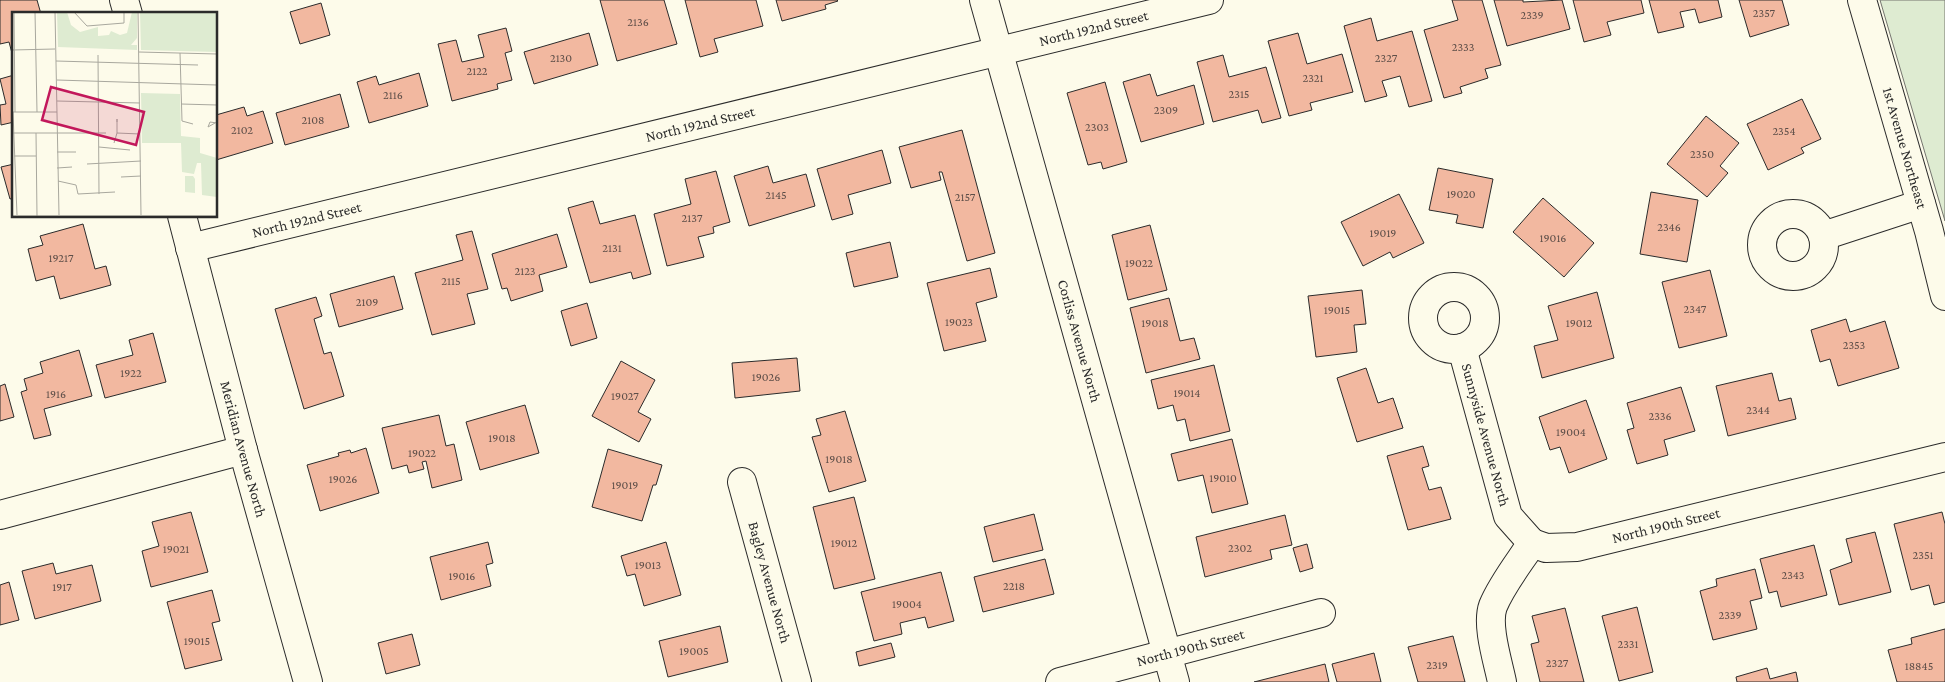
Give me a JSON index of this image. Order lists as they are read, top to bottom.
{
  "streets": {
    "street": [
      "North 192nd Street",
      "1st Avenue Northeast",
      "Corliss Avenue North",
      "Sunnyside Avenue North",
      "Meridian Avenue North",
      "North 190th Street",
      "Bagley Avenue North"
    ]
  },
  "crossings": [
    ["North 192nd Street", "Corliss Avenue North"],
    ["North 192nd Street", "Meridian Avenue North"],
    ["Corliss Avenue North", "North 190th Street"],
    ["Sunnyside Avenue North", "North 190th Street"]
  ],
  "house_numbers": [
    "2357",
    "2339",
    "2136",
    "2333",
    "2130",
    "2327",
    "2122",
    "2321",
    "2315",
    "2116",
    "2309",
    "2108",
    "2303",
    "2102",
    "2354",
    "2350",
    "19020",
    "2145",
    "2157",
    "2137",
    "2346",
    "19019",
    "19016",
    "2131",
    "19217",
    "19022",
    "2123",
    "2115",
    "2109",
    "2347",
    "19015",
    "19023",
    "19018",
    "19012",
    "2353",
    "1922",
    "19026",
    "19014",
    "1916",
    "19027",
    "2344",
    "2336",
    "19004",
    "19018",
    "19022",
    "19018",
    "19010",
    "19026",
    "19019",
    "19012",
    "2302",
    "19021",
    "2351",
    "19013",
    "2343",
    "19016",
    "2218",
    "1917",
    "19004",
    "2339",
    "19015",
    "2331",
    "19005",
    "2327",
    "2319",
    "18845"
  ]
}
